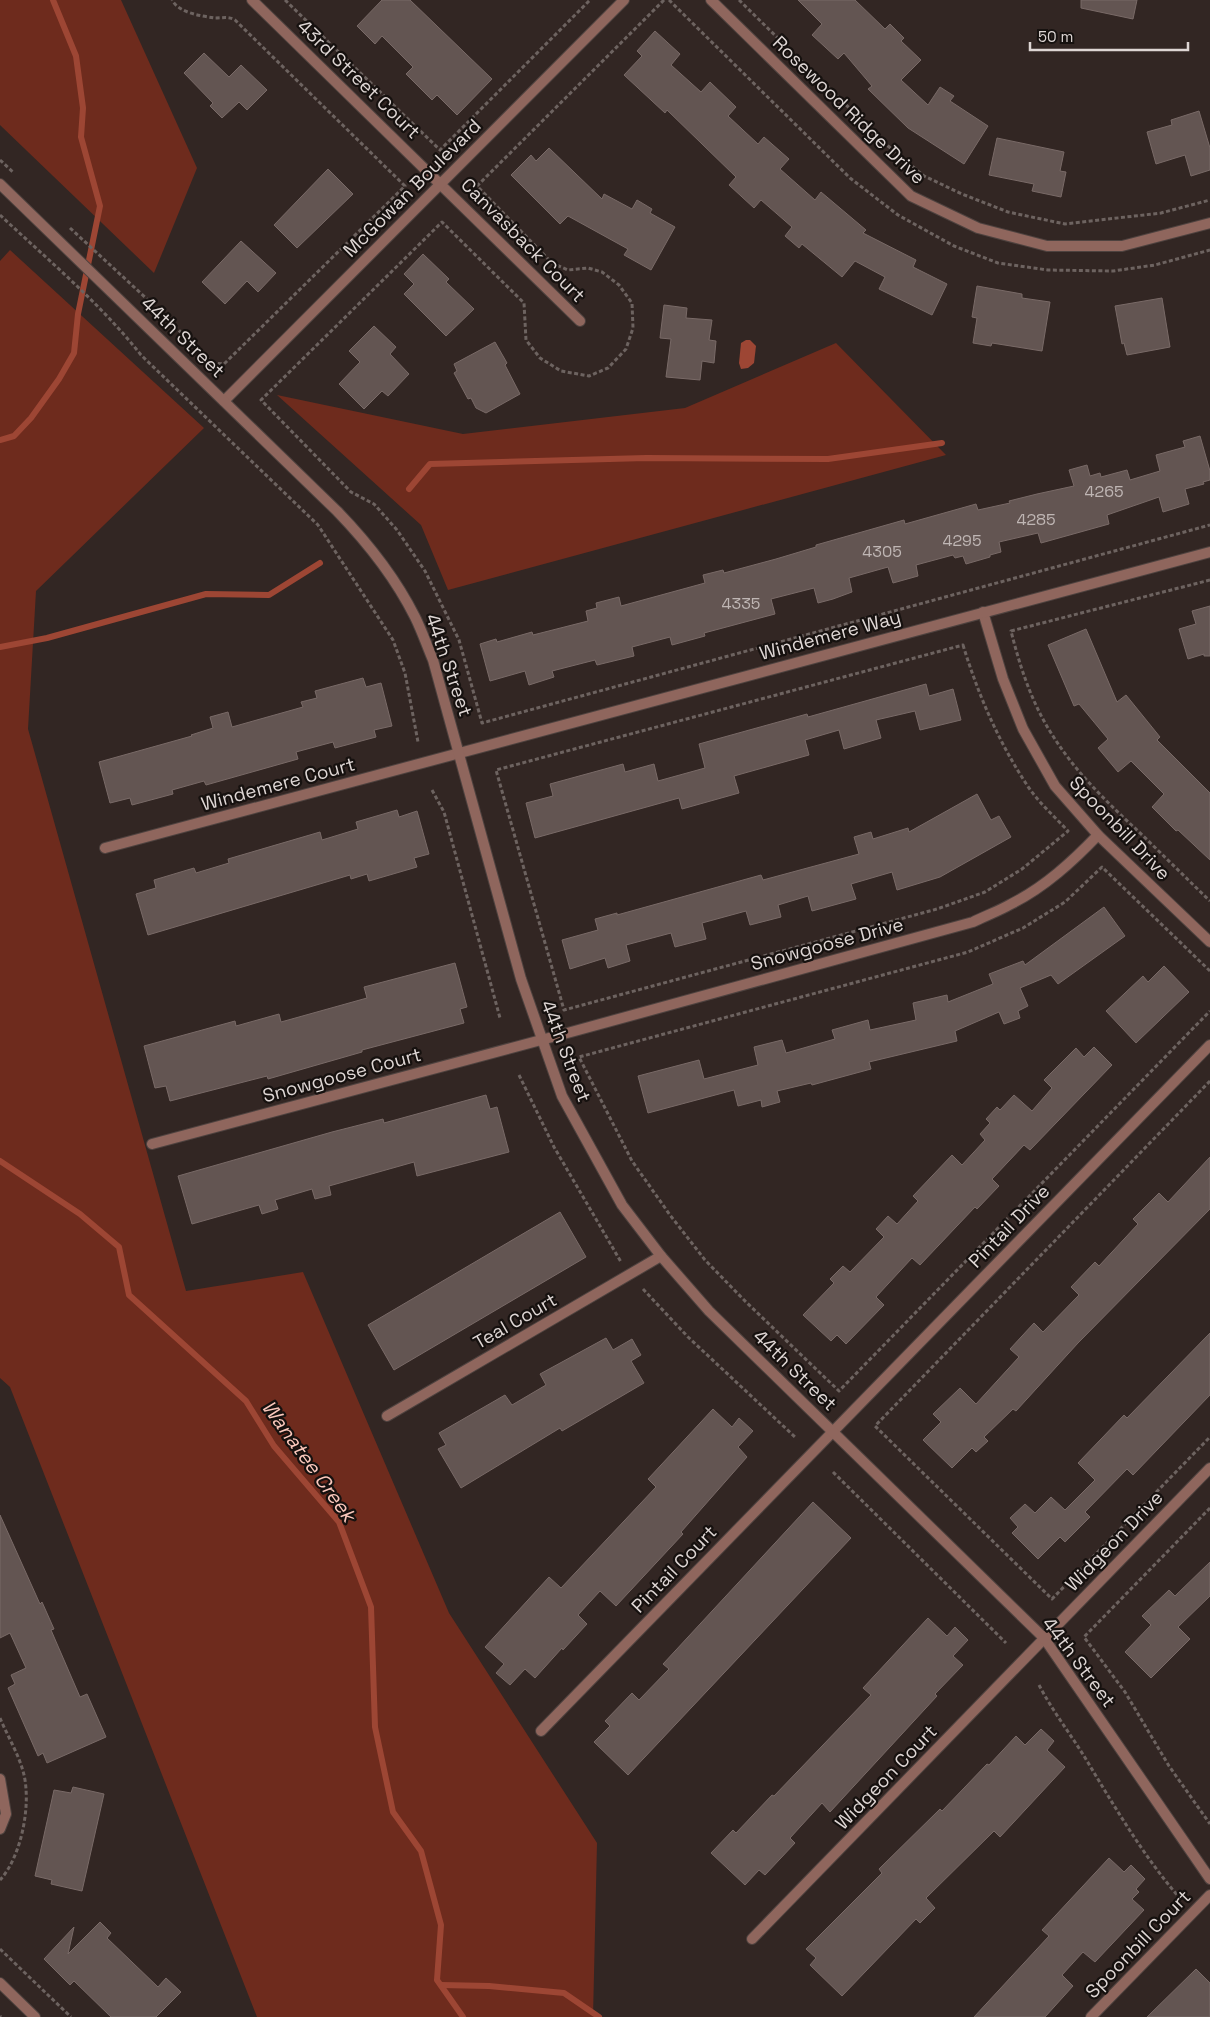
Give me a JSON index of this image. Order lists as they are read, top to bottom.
{
  "streets": {
    "street": [
      "43rd Street Court",
      "Rosewood Ridge Drive",
      "McGowan Boulevard",
      "Canvasback Court",
      "44th Street",
      "Windemere Way",
      "Windemere Court",
      "Spoonbill Drive",
      "Snowgoose Drive",
      "Snowgoose Court",
      "Pintail Drive",
      "Teal Court",
      "Widgeon Drive",
      "Pintail Court",
      "Widgeon Court",
      "Spoonbill Court"
    ]
  },
  "crossings": [
    ["43rd Street Court", "McGowan Boulevard"],
    ["43rd Street Court", "Canvasback Court"],
    ["McGowan Boulevard", "Canvasback Court"],
    ["McGowan Boulevard", "44th Street"],
    ["44th Street", "Windemere Way"],
    ["44th Street", "Windemere Court"],
    ["44th Street", "Snowgoose Drive"],
    ["44th Street", "Snowgoose Court"],
    ["44th Street", "Pintail Drive"],
    ["44th Street", "Teal Court"],
    ["44th Street", "Widgeon Drive"],
    ["44th Street", "Pintail Court"],
    ["44th Street", "Widgeon Court"],
    ["Windemere Way", "Windemere Court"],
    ["Windemere Way", "Spoonbill Drive"],
    ["Spoonbill Drive", "Snowgoose Drive"],
    ["Snowgoose Drive", "Snowgoose Court"],
    ["Pintail Drive", "Pintail Court"],
    ["Widgeon Drive", "Widgeon Court"]
  ],
  "water": ["Wanatee Creek"],
  "house_numbers": [
    "4265",
    "4285",
    "4295",
    "4305",
    "4335"
  ],
  "scale_bar": "50 m"
}
